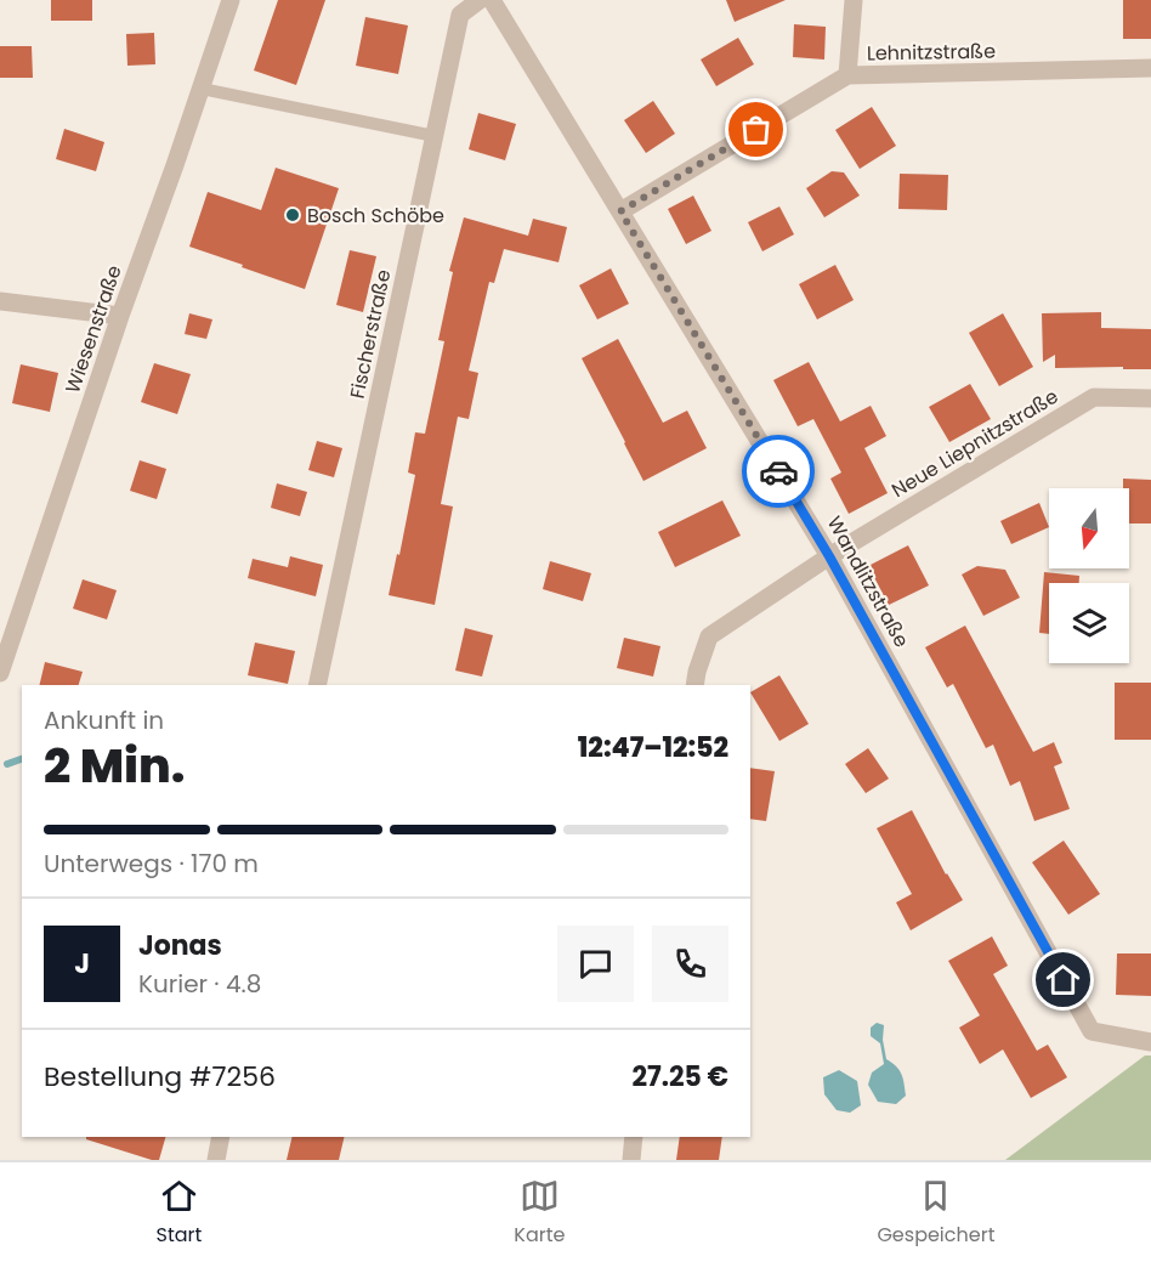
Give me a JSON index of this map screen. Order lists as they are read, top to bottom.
{
  "streets": {
    "street": [
      "Lehnitzstraße",
      "Wiesenstraße",
      "Fischerstraße",
      "Neue Liepnitzstraße",
      "Wandlitzstraße"
    ]
  },
  "crossings": [
    ["Lehnitzstraße", "Wandlitzstraße"],
    ["Neue Liepnitzstraße", "Wandlitzstraße"]
  ],
  "places": ["Bosch Schöbe"],
  "north": "bottom",
  "page": {
    "heading": ["2 Min.", "Ankunft in", "12:47–12:52"],
    "panel": [
      "Jonas",
      "Kurier · 4.8",
      "Bestellung #7256",
      "27.25 €"
    ],
    "bar": "Unterwegs · 170 m",
    "round": "J",
    "tabs": ["Start", "Karte", "Gespeichert"]
  }
}
